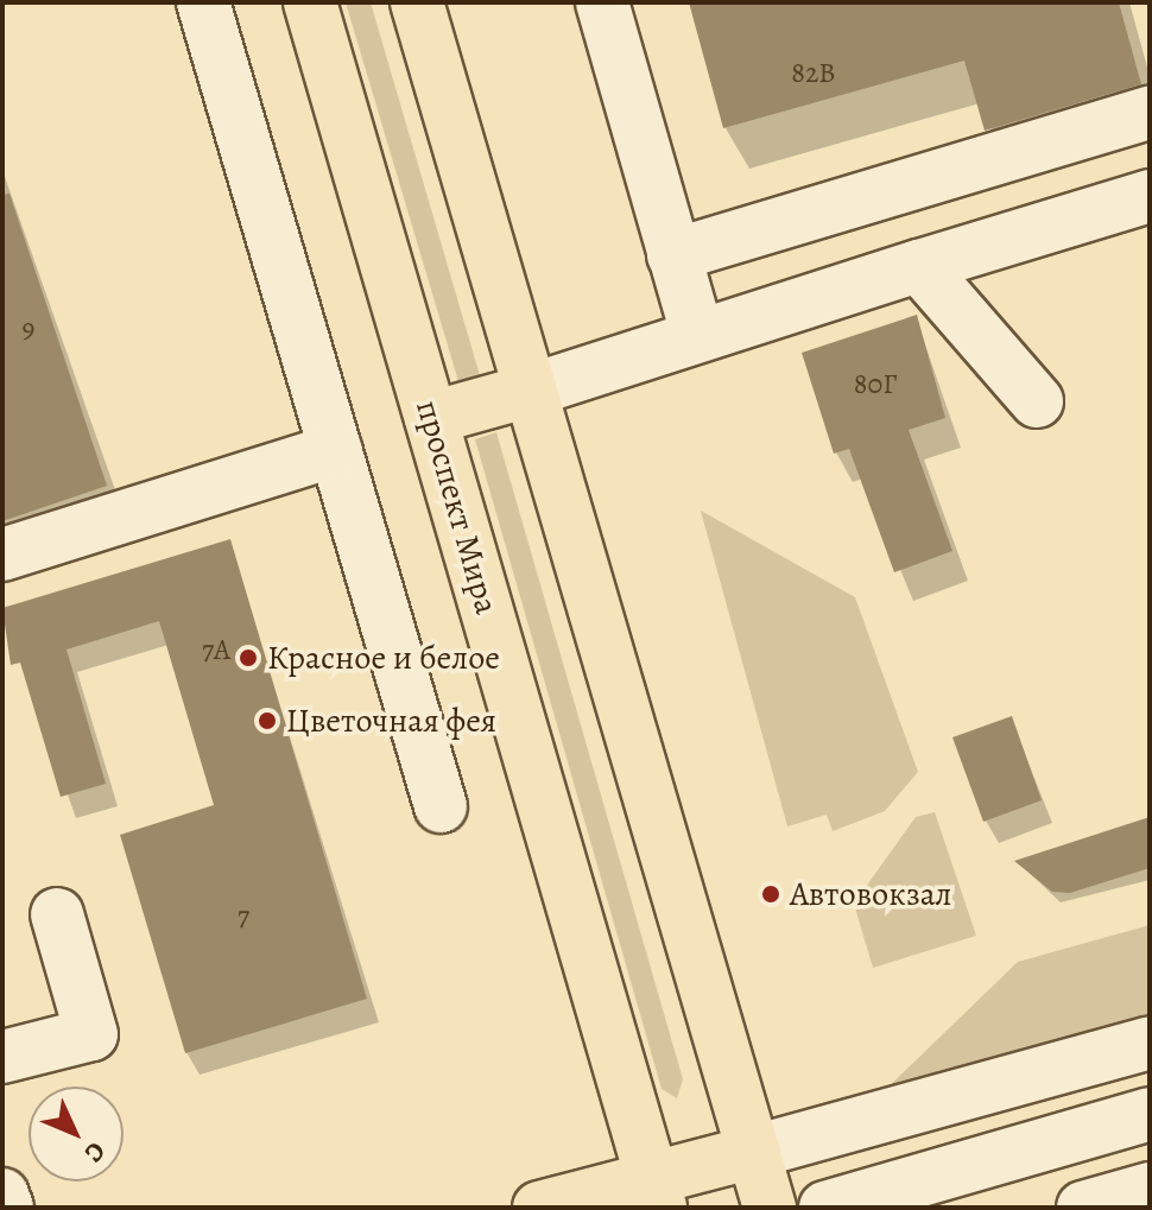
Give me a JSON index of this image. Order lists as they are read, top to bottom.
{
  "streets": {
    "main road": ["проспект Мира"]
  },
  "places": ["Красное и белое", "Цветочная фея", "Автовокзал"],
  "house_numbers": [
    "82В",
    "9",
    "80Г",
    "7А",
    "7"
  ],
  "north": "bottom right"
}
